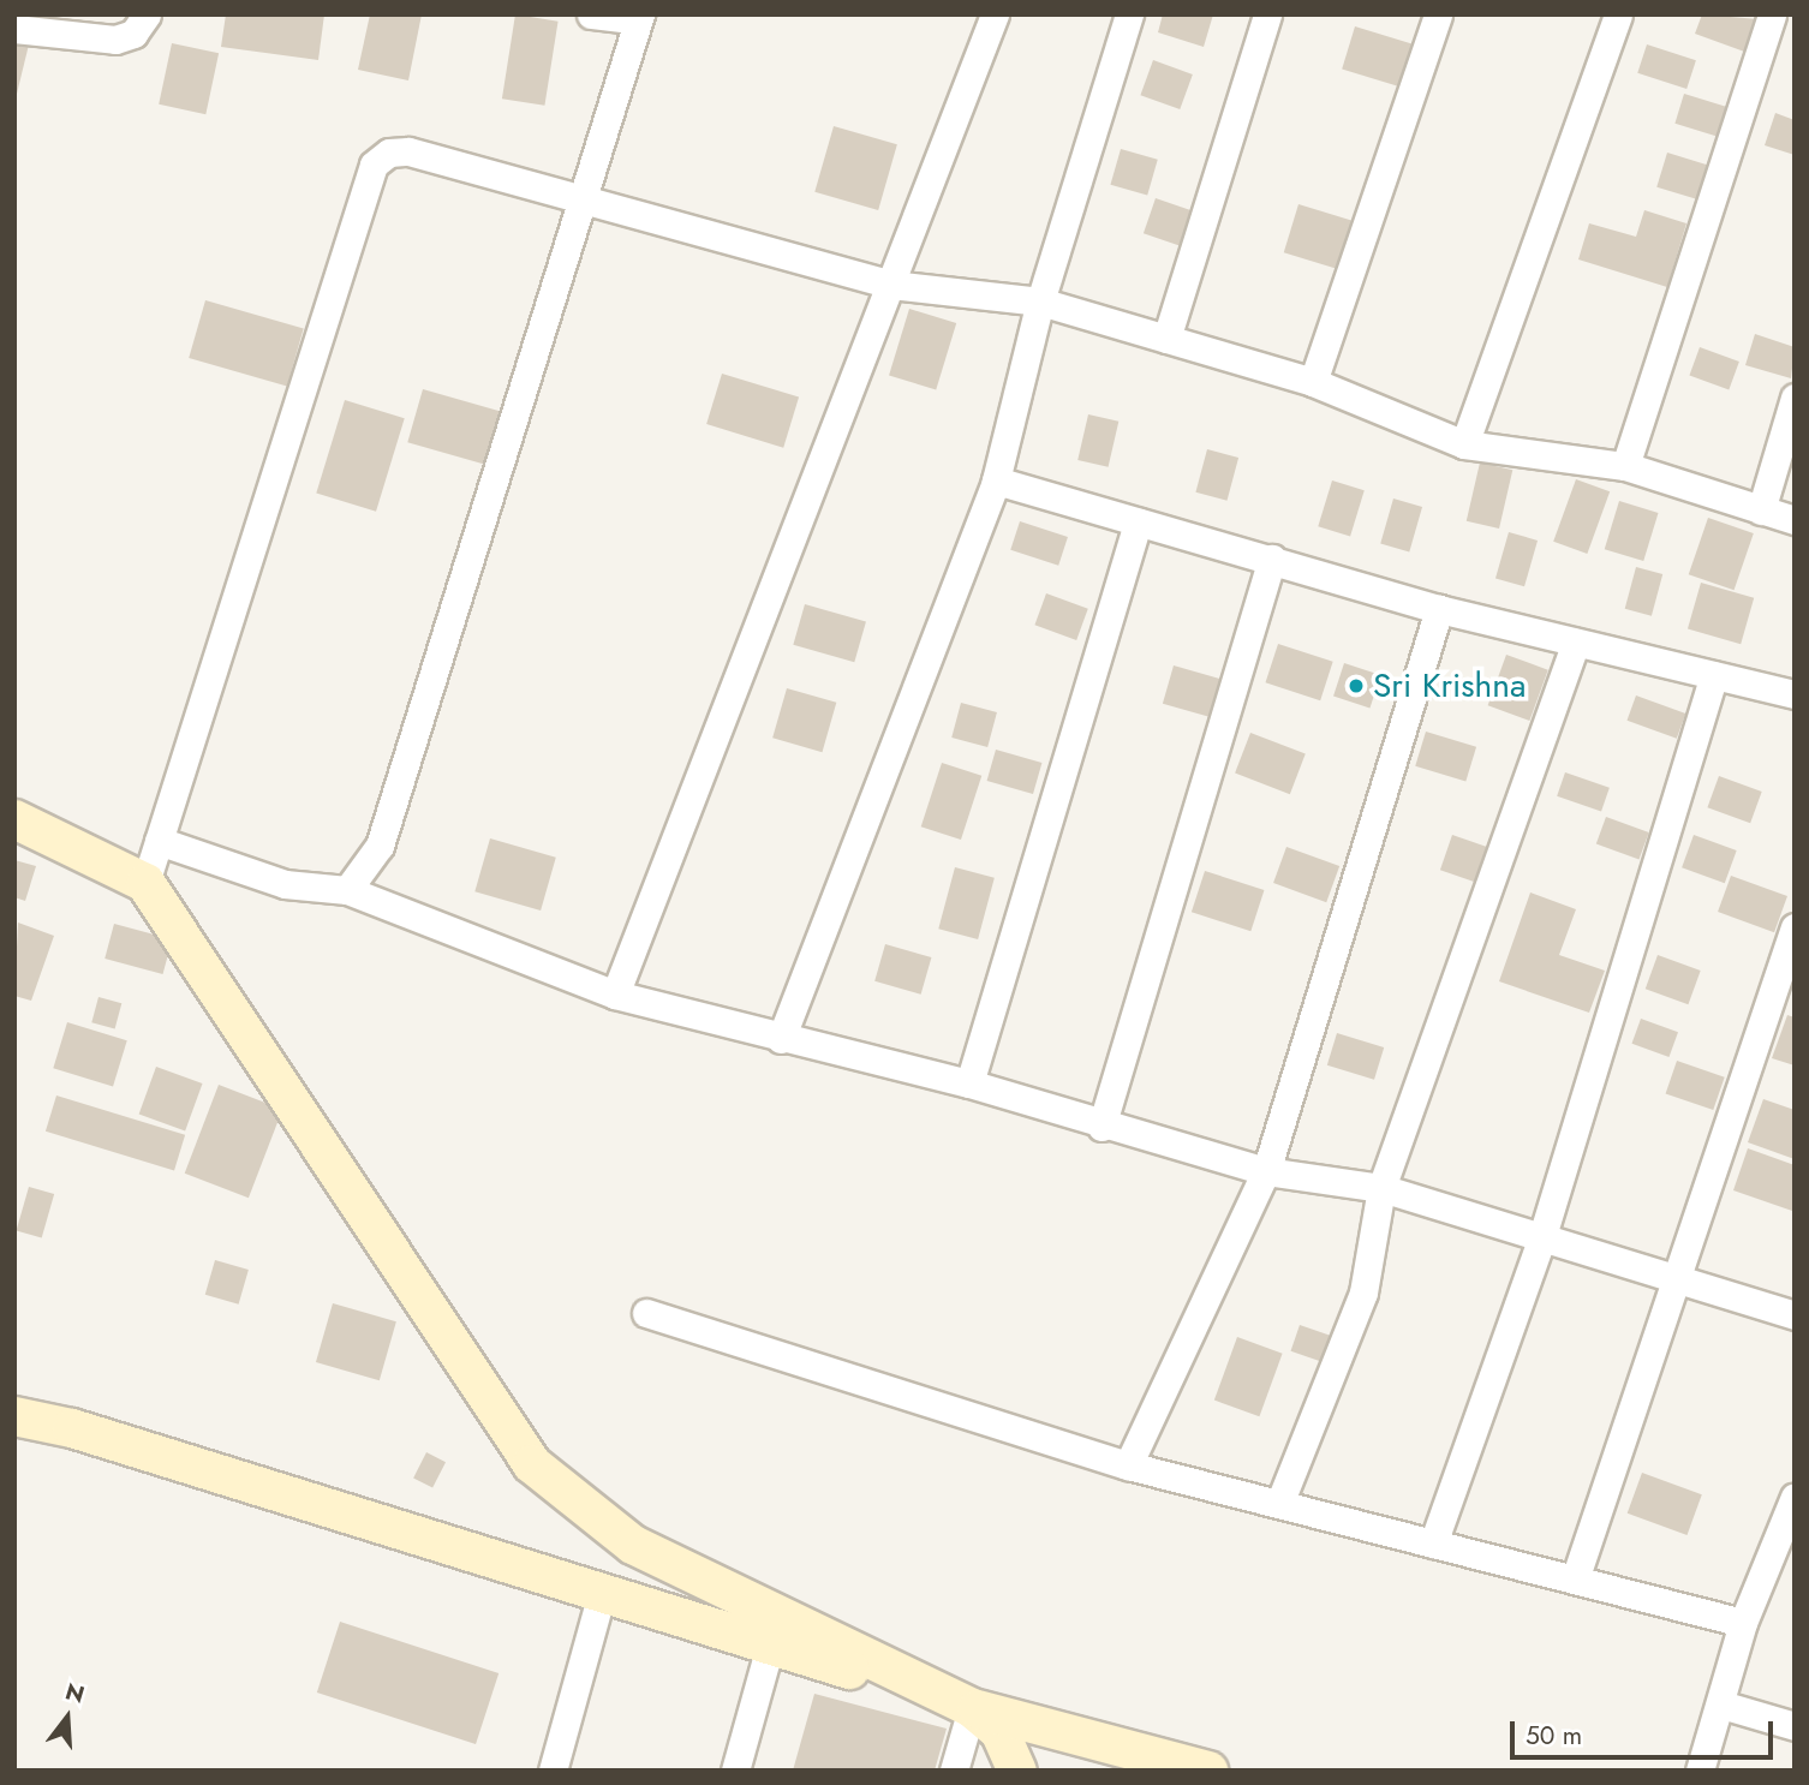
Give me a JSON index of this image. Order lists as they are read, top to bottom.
{
  "places": ["Sri Krishna"],
  "scale_bar": "50 m",
  "north": "top"
}
